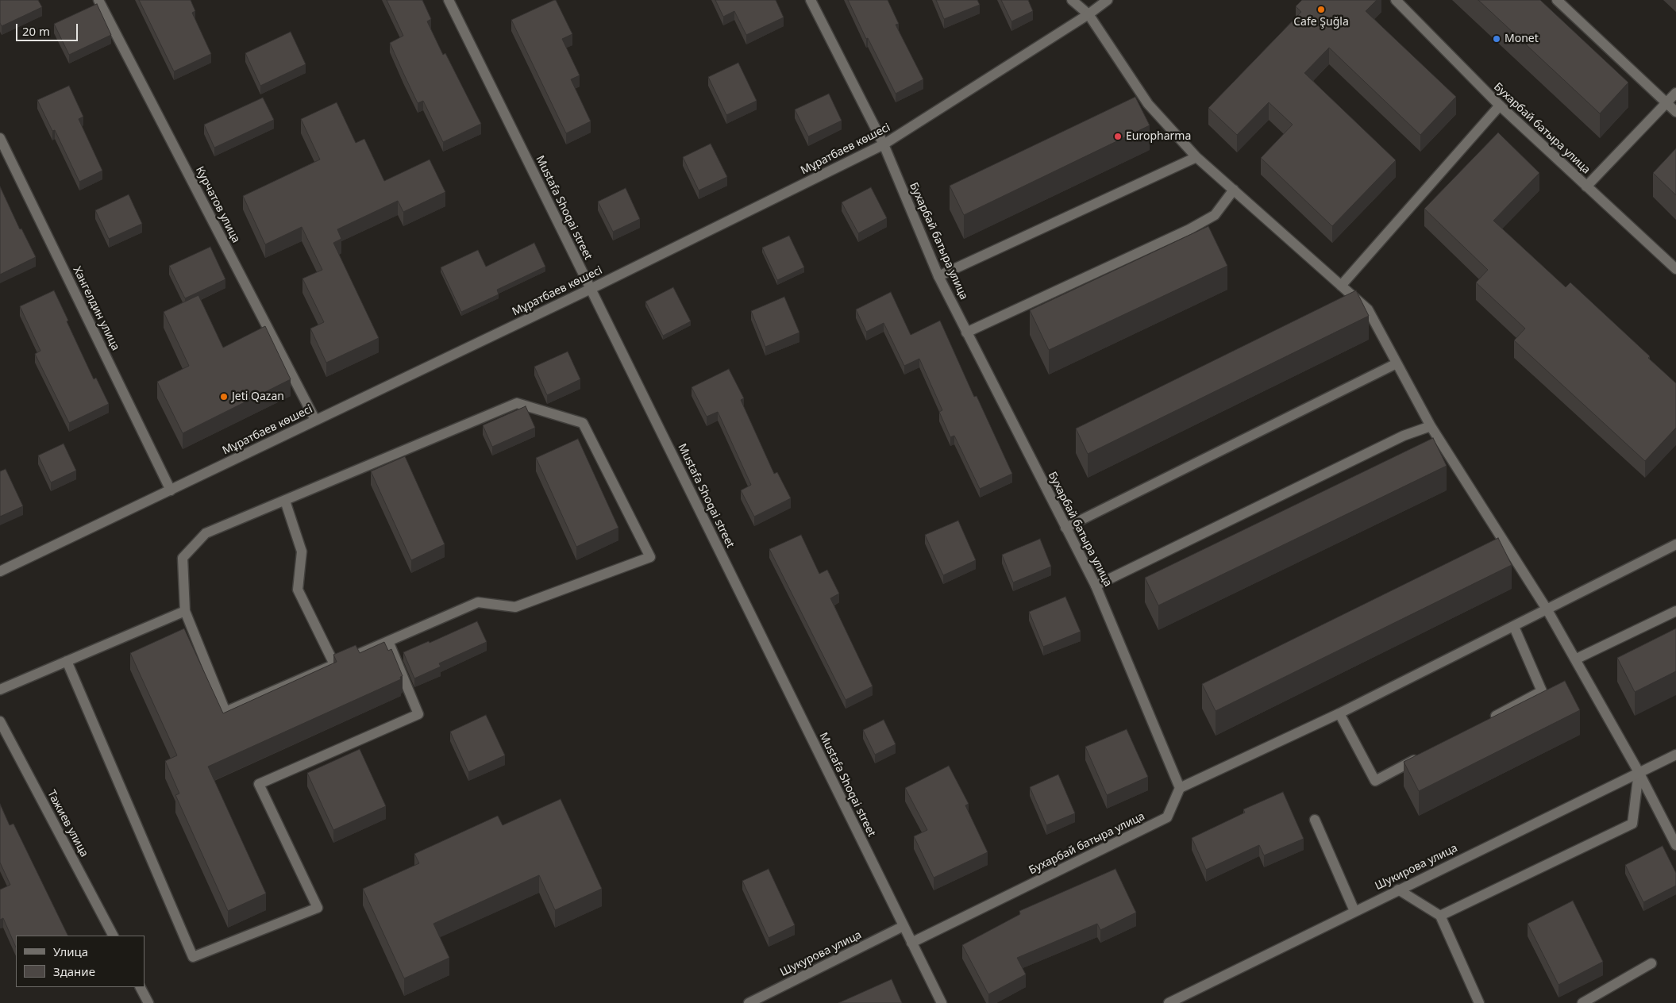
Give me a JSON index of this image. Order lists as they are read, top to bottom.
{
  "streets": {
    "street": [
      "Бухарбай батыра улица",
      "Мұратбаев көшесі",
      "Курчатов улица",
      "Mustafa Shoqai street",
      "Хангелдин улица",
      "Тажиев улица",
      "Шукирова улица",
      "Шукурова улица"
    ]
  },
  "crossings": [
    ["Бухарбай батыра улица", "Мұратбаев көшесі"],
    ["Бухарбай батыра улица", "Mustafa Shoqai street"],
    ["Мұратбаев көшесі", "Курчатов улица"],
    ["Мұратбаев көшесі", "Mustafa Shoqai street"],
    ["Мұратбаев көшесі", "Хангелдин улица"],
    ["Mustafa Shoqai street", "Шукурова улица"]
  ],
  "places": [
    "Cafe Şuğla",
    "Monet",
    "Europharma",
    "Jeti Qazan"
  ],
  "legend": ["Улица", "Здание"],
  "scale_bar": "20 m"
}
